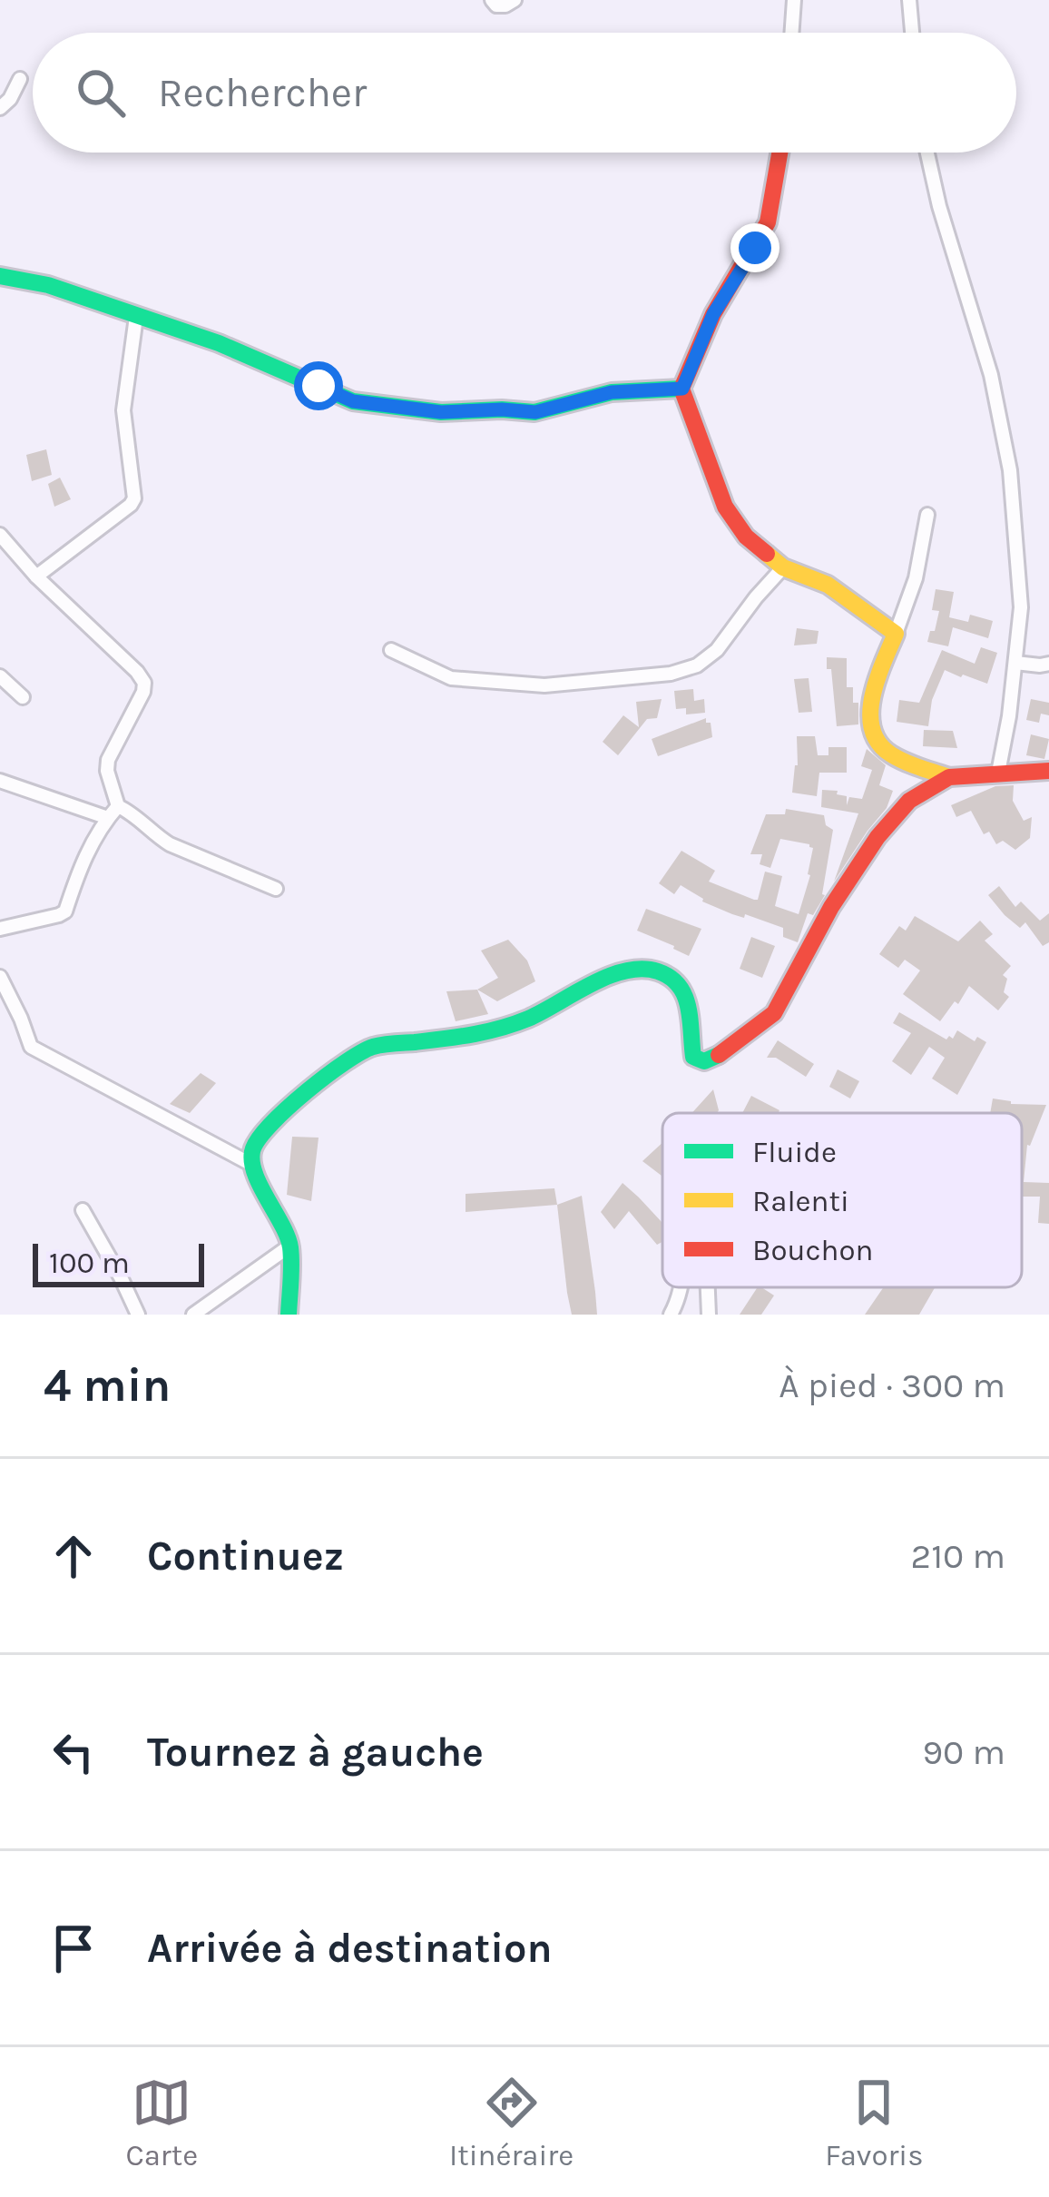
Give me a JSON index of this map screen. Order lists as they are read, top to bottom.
{
  "legend": ["Fluide", "Ralenti", "Bouchon"],
  "scale_bar": "100 m",
  "page": {
    "search": "Rechercher",
    "scale": "100 m",
    "heading": ["4 min", "À pied · 300 m"],
    "list": [
      ["Continuez", "210 m"],
      ["Tournez à gauche", "90 m"],
      "Arrivée à destination"
    ],
    "nav": ["Carte", "Itinéraire", "Favoris"]
  }
}
